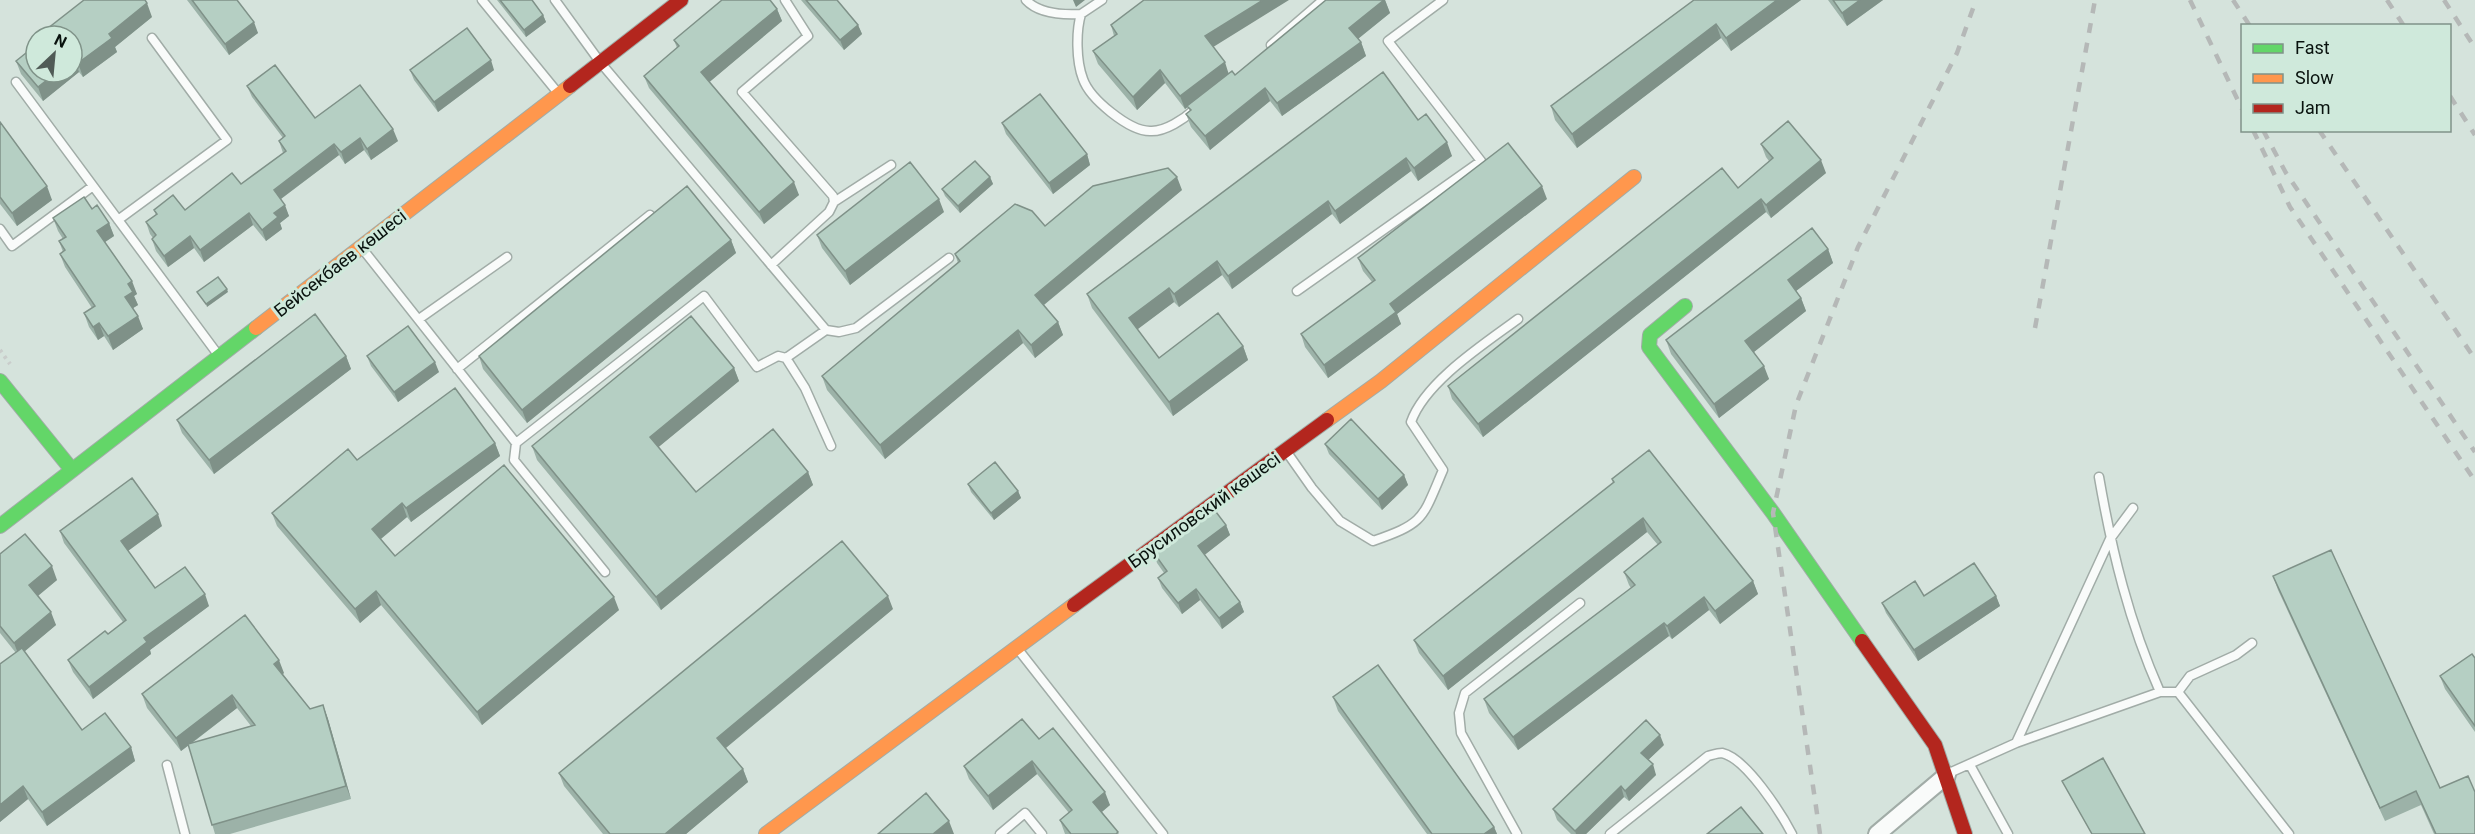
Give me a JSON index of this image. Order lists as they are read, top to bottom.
{
  "streets": {
    "street": ["Бейсекбаев көшесі", "Брусиловский көшесі"]
  },
  "legend": ["Fast", "Slow", "Jam"],
  "north": "top right"
}
